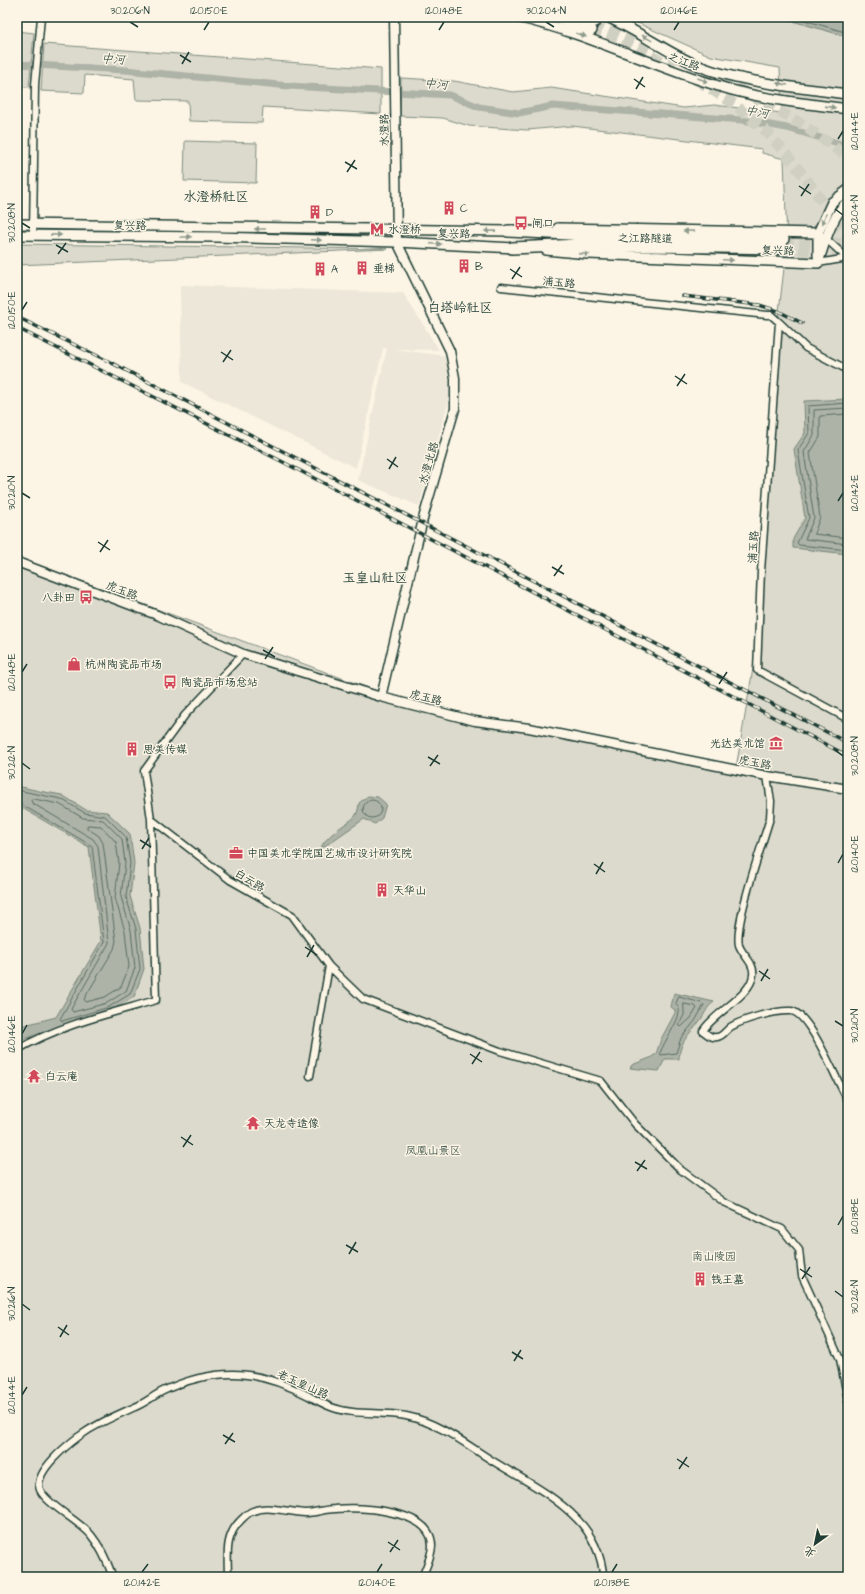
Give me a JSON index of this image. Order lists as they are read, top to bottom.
{
  "streets": {
    "highway": ["之江路隧道"],
    "main road": ["之江路", "复兴路"],
    "street": [
      "水澄路",
      "浦玉路",
      "水澄北路",
      "虎玉路",
      "白云路",
      "老玉皇山路"
    ]
  },
  "crossings": [
    ["水澄路", "复兴路"],
    ["水澄路", "水澄北路"],
    ["复兴路", "之江路隧道"],
    ["复兴路", "水澄北路"],
    ["水澄北路", "虎玉路"]
  ],
  "districts": ["水澄桥社区", "白塔岭社区", "玉皇山社区"],
  "water": ["中河"],
  "parks": ["凤凰山景区", "南山陵园"],
  "places": {
    "building": [
      "C",
      "D",
      "B",
      "垂梯",
      "A",
      "思美传媒",
      "天华山",
      "钱王墓"
    ],
    "bus stop": ["闸口", "八卦田", "陶瓷品市场总站"],
    "metro station": ["水澄桥"],
    "shop": ["杭州陶瓷品市场"],
    "museum": ["光达美术馆"],
    "office": ["中国美术学院国艺城市设计研究院"],
    "temple": ["白云庵", "天龙寺造像"]
  },
  "north": "bottom left",
  "coordinates": [
    "30.206°N",
    "120.150°E",
    "120.148°E",
    "30.204°N",
    "120.146°E",
    "120.144°E",
    "30.208°N",
    "120.142°E",
    "30.210°N",
    "30.212°N",
    "120.140°E",
    "120.138°E",
    "30.216°N"
  ]
}
